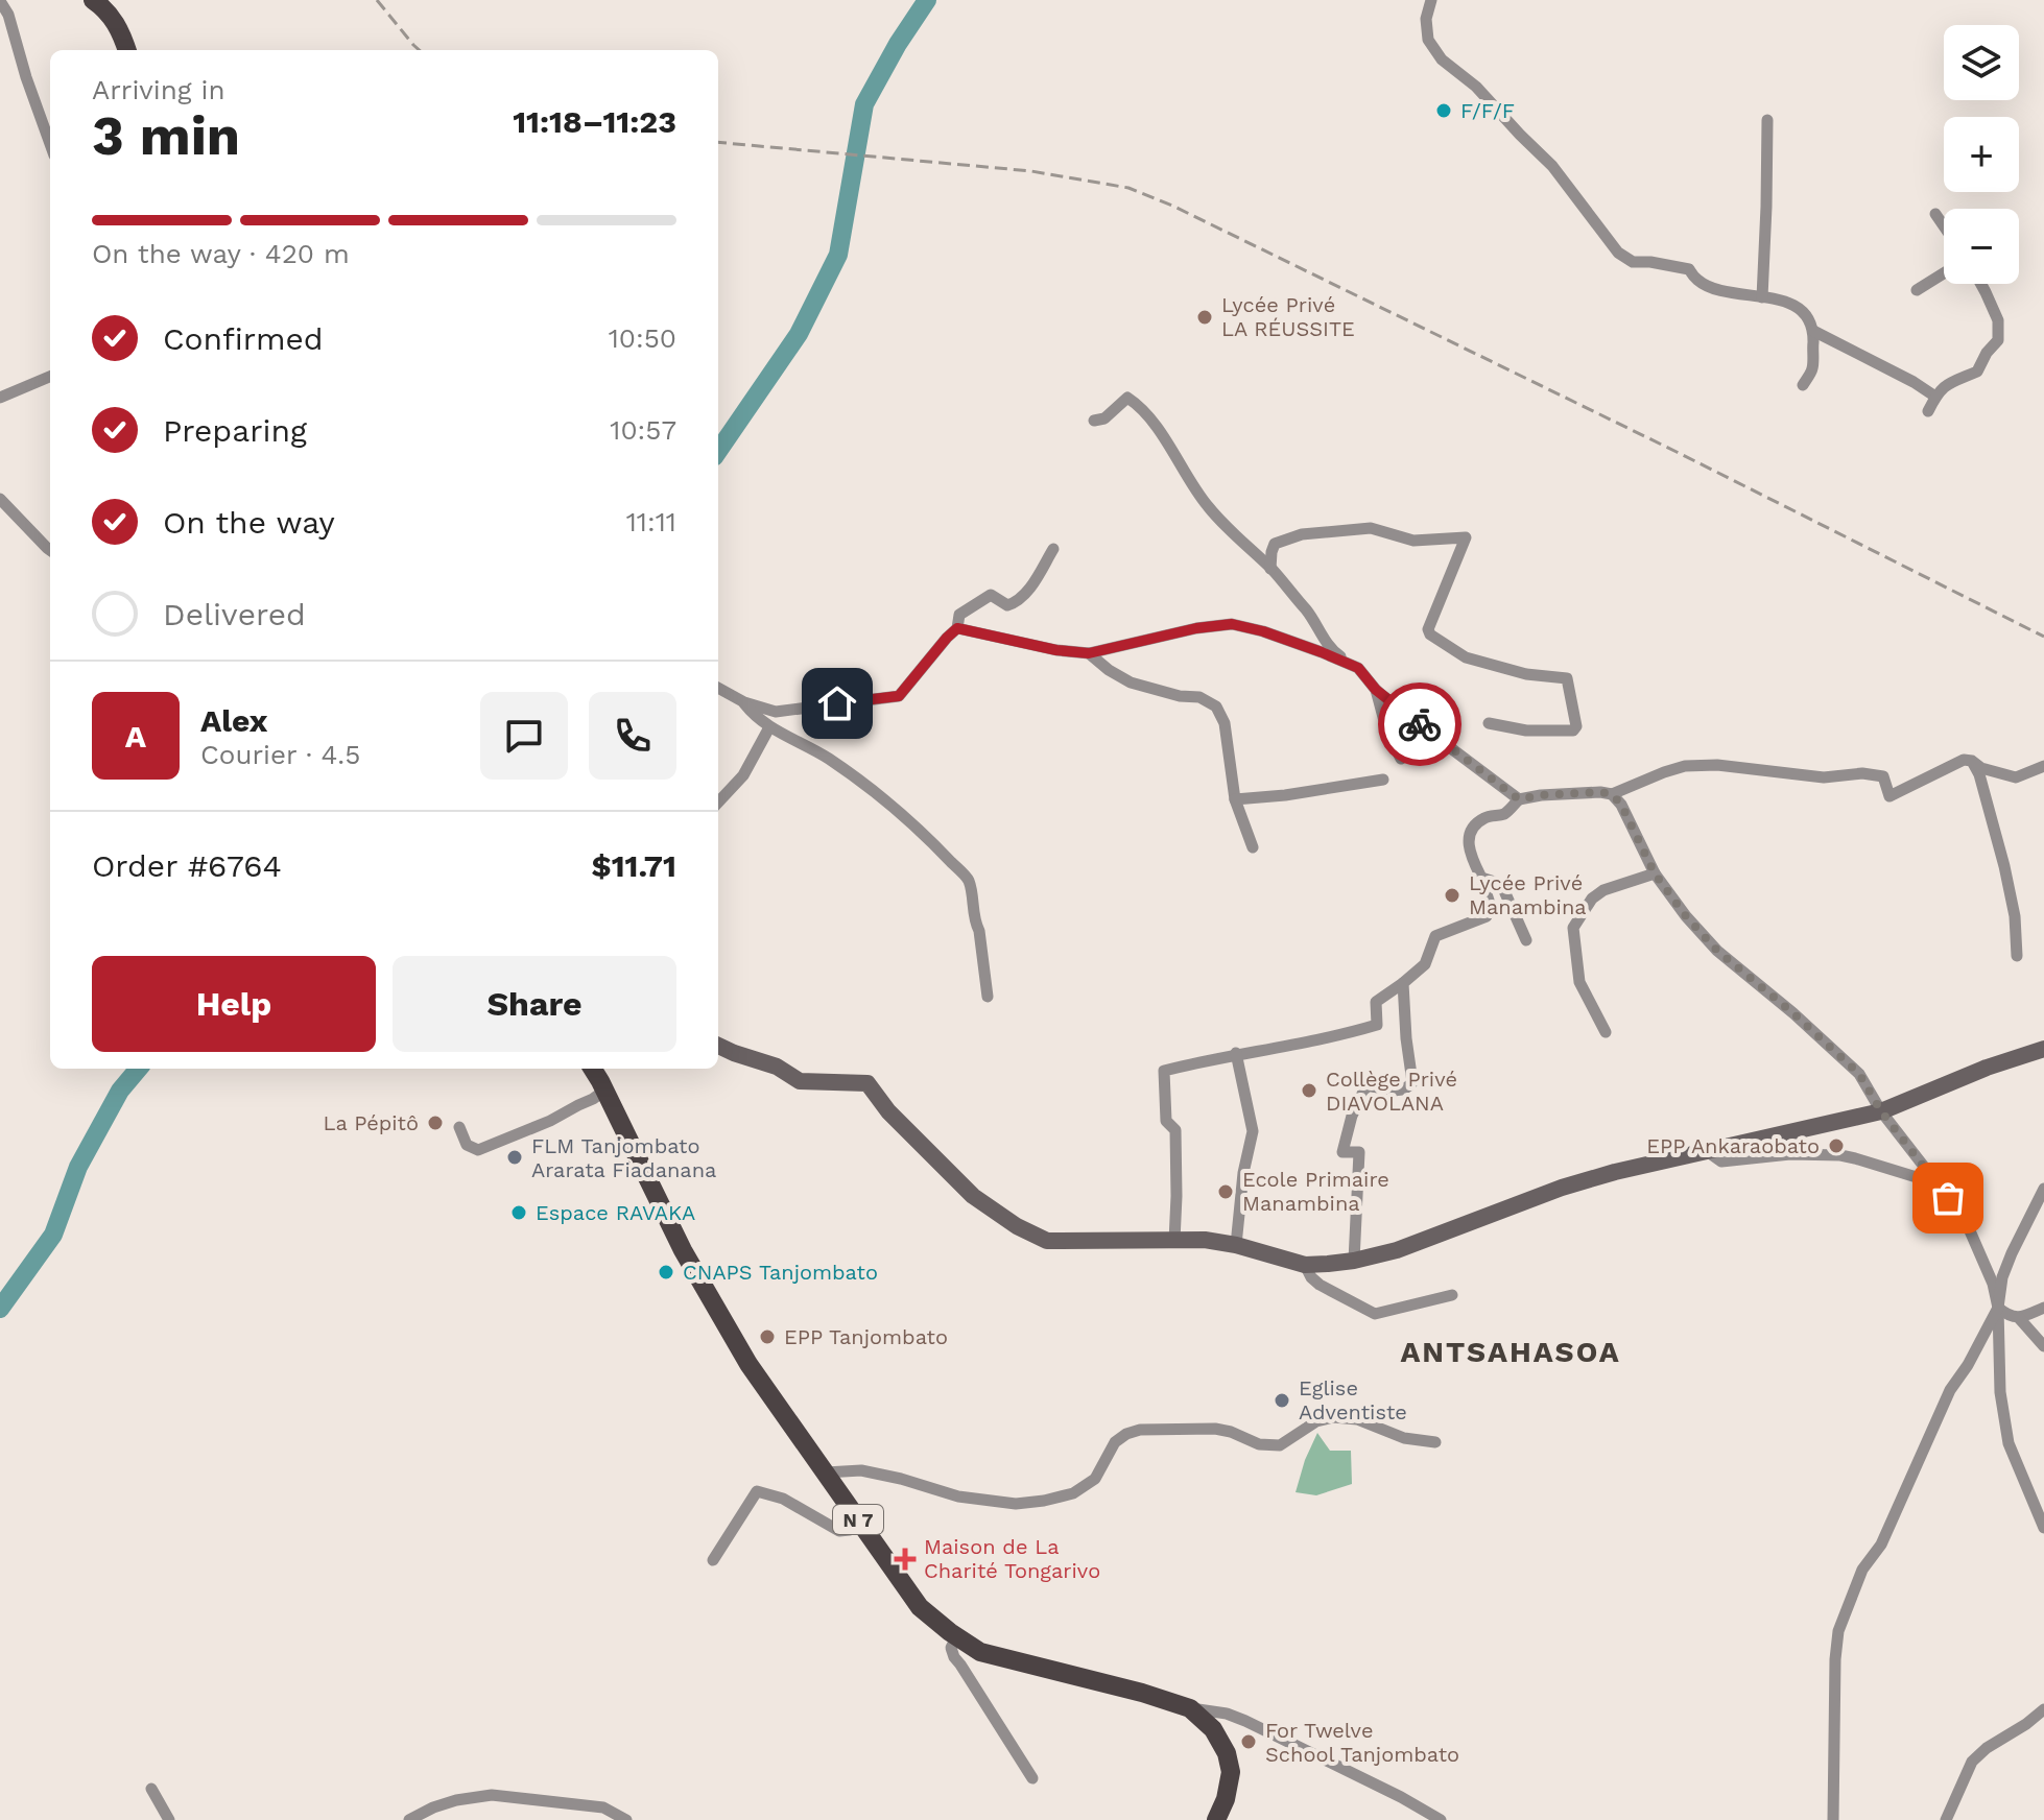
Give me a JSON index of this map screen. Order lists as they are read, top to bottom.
{
  "streets": {
    "main road": ["N 7"]
  },
  "districts": ["ANTSAHASOA"],
  "places": {
    "other": [
      "F/F/F",
      "Lycée Privé LA RÉUSSITE",
      "Lycée Privé Manambina",
      "Collège Privé DIAVOLANA",
      "La Pépitô",
      "EPP Ankaraobato",
      "FLM Tanjombato Ararata Fiadanana",
      "Ecole Primaire Manambina",
      "Espace RAVAKA",
      "CNAPS Tanjombato",
      "EPP Tanjombato",
      "Eglise Adventiste",
      "For Twelve School Tanjombato"
    ],
    "health": ["Maison de La Charité Tongarivo"]
  },
  "page": {
    "map_buttons": ["+", "−"],
    "heading": ["3 min", "Arriving in", "11:18–11:23"],
    "panel": [
      "Alex",
      "Courier · 4.5",
      "Order #6764",
      "$11.71"
    ],
    "bar": "On the way · 420 m",
    "list": [
      ["Confirmed", "10:50"],
      ["Preparing", "10:57"],
      ["On the way", "11:11"],
      "Delivered"
    ],
    "round": "A",
    "buttons": ["Help", "Share"]
  }
}
